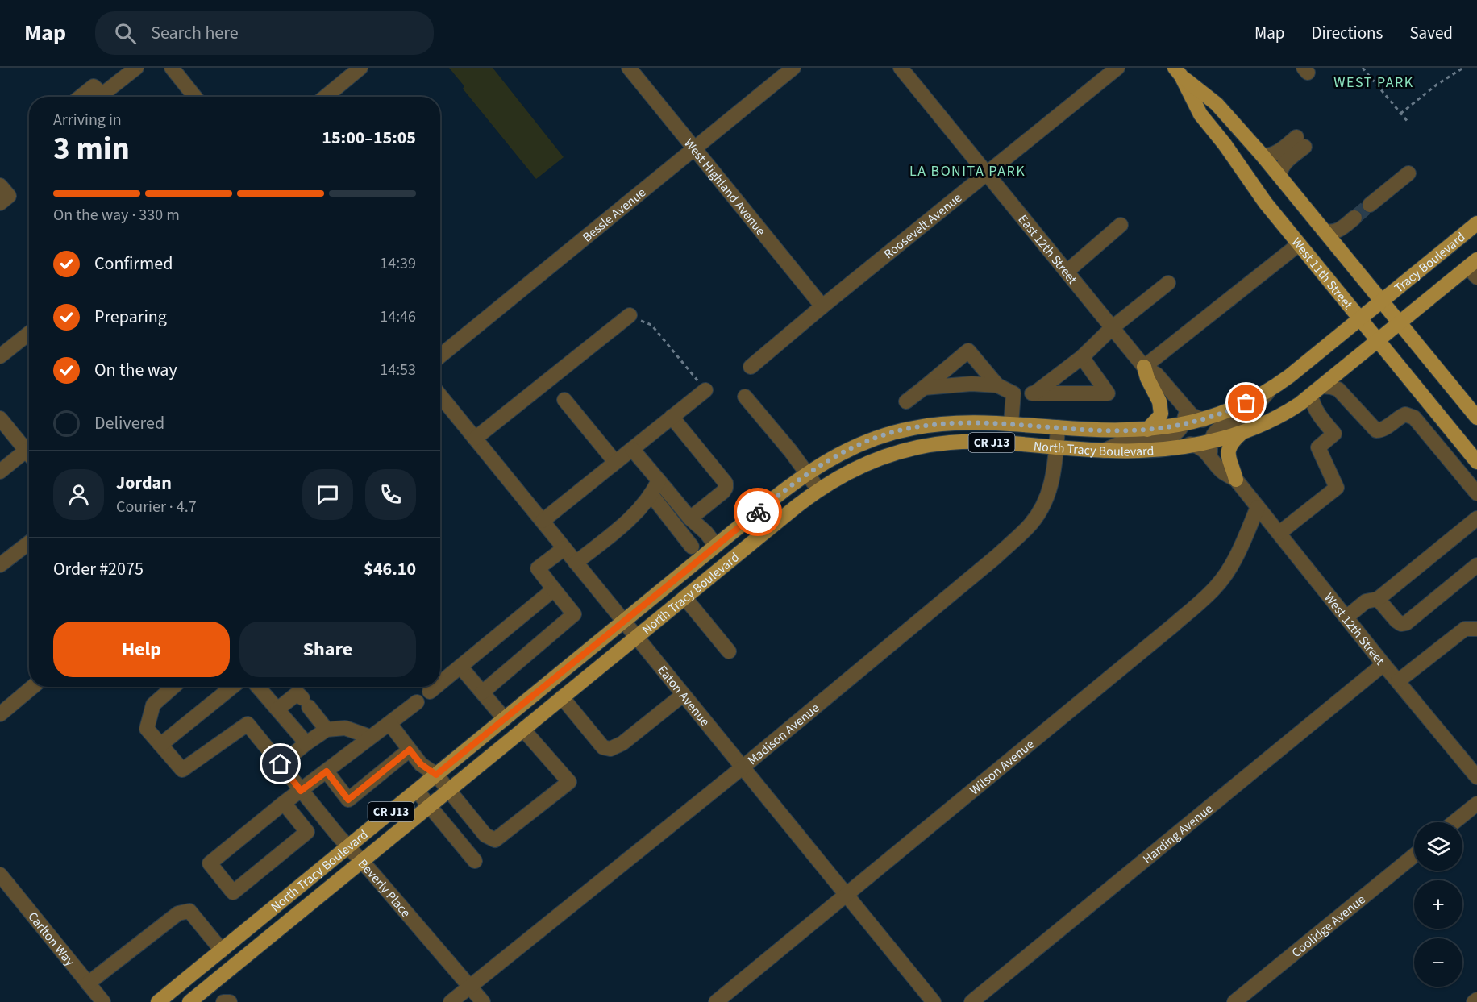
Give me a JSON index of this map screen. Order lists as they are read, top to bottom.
{
  "streets": {
    "main road": [
      "Tracy Boulevard",
      "West 11th Street",
      "CR J13",
      "North Tracy Boulevard"
    ],
    "street": [
      "West Highland Avenue",
      "Bessle Avenue",
      "Roosevelt Avenue",
      "East 12th Street",
      "West 12th Street",
      "Eaton Avenue",
      "Madison Avenue",
      "Wilson Avenue",
      "Harding Avenue",
      "Beverly Place",
      "Coolidge Avenue",
      "Carlton Way"
    ]
  },
  "crossings": [
    ["West Highland Avenue", "Bessle Avenue"],
    ["West Highland Avenue", "Roosevelt Avenue"],
    ["Roosevelt Avenue", "East 12th Street"],
    ["East 12th Street", "North Tracy Boulevard"],
    ["Tracy Boulevard", "West 11th Street"],
    ["Tracy Boulevard", "North Tracy Boulevard"],
    ["West 11th Street", "North Tracy Boulevard"],
    ["North Tracy Boulevard", "Eaton Avenue"],
    ["North Tracy Boulevard", "Madison Avenue"],
    ["North Tracy Boulevard", "Beverly Place"],
    ["West 12th Street", "Wilson Avenue"],
    ["West 12th Street", "Harding Avenue"],
    ["Eaton Avenue", "Madison Avenue"],
    ["Eaton Avenue", "Wilson Avenue"],
    ["Madison Avenue", "Beverly Place"]
  ],
  "districts": ["WEST PARK", "LA BONITA PARK"],
  "page": {
    "header": "Map",
    "search": "Search here",
    "nav": ["Map", "Directions", "Saved"],
    "heading": ["3 min", "Arriving in", "15:00–15:05"],
    "panel": [
      "Jordan",
      "Courier · 4.7",
      "Order #2075",
      "$46.10"
    ],
    "bar": "On the way · 330 m",
    "list": [
      ["Confirmed", "14:39"],
      ["Preparing", "14:46"],
      ["On the way", "14:53"],
      "Delivered"
    ],
    "buttons": ["Help", "Share"],
    "map_buttons": ["+", "−"]
  }
}
